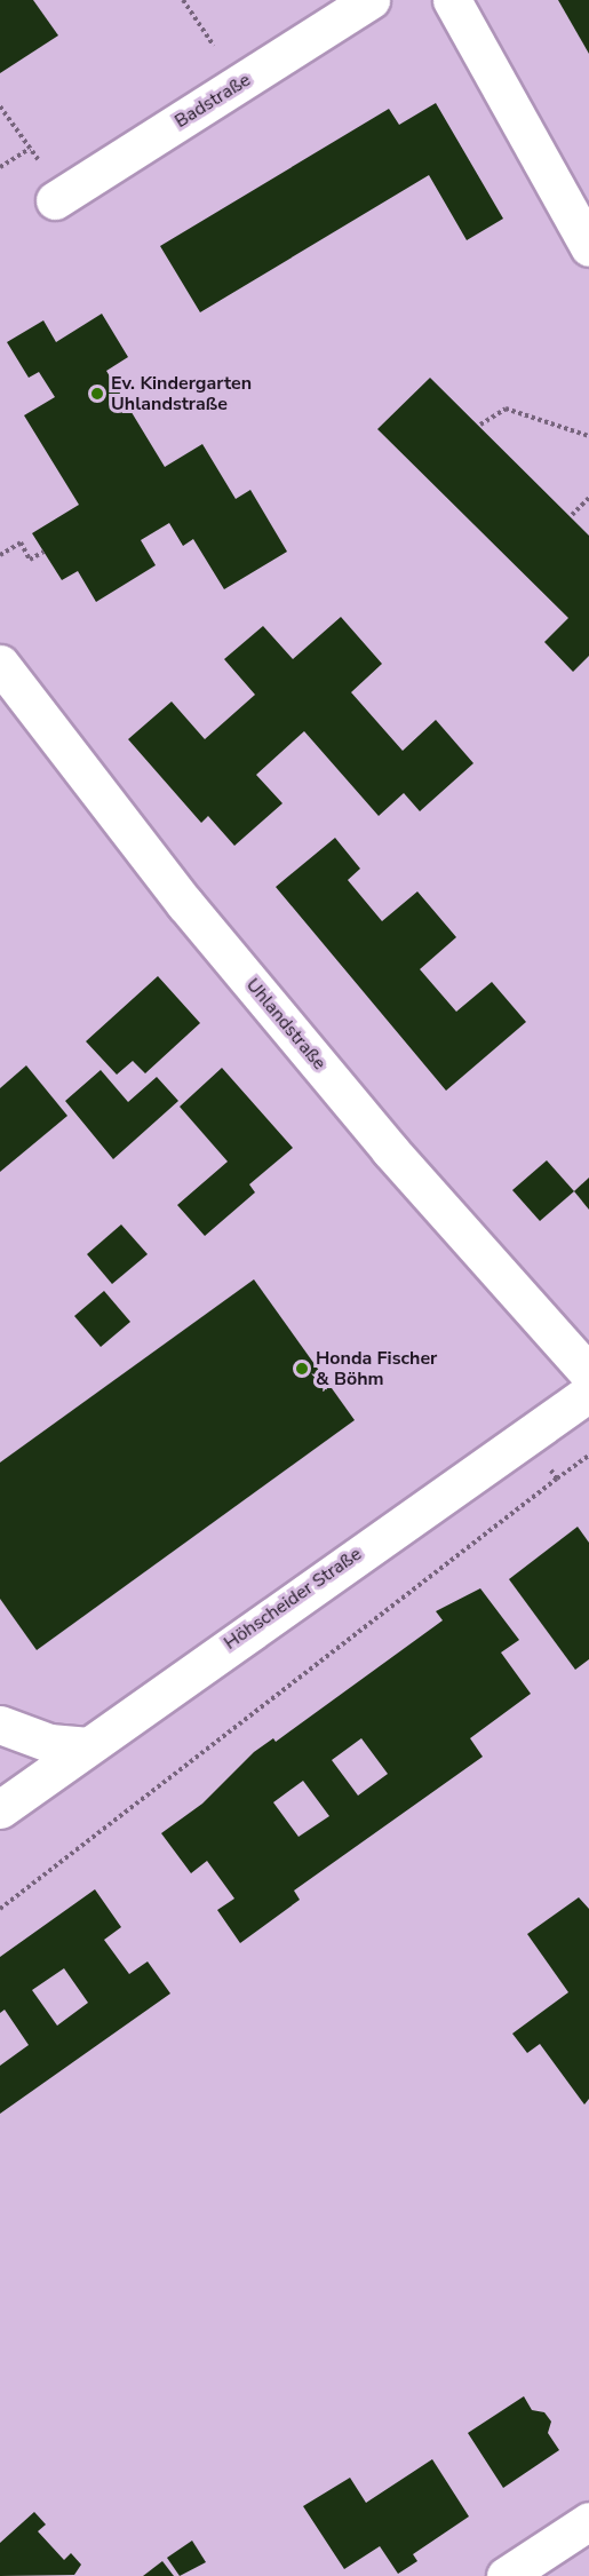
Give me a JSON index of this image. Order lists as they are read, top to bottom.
{
  "streets": {
    "street": ["Badstraße", "Uhlandstraße", "Höhscheider Straße"]
  },
  "places": ["Ev. Kindergarten Uhlandstraße", "Honda Fischer & Böhm"]
}
